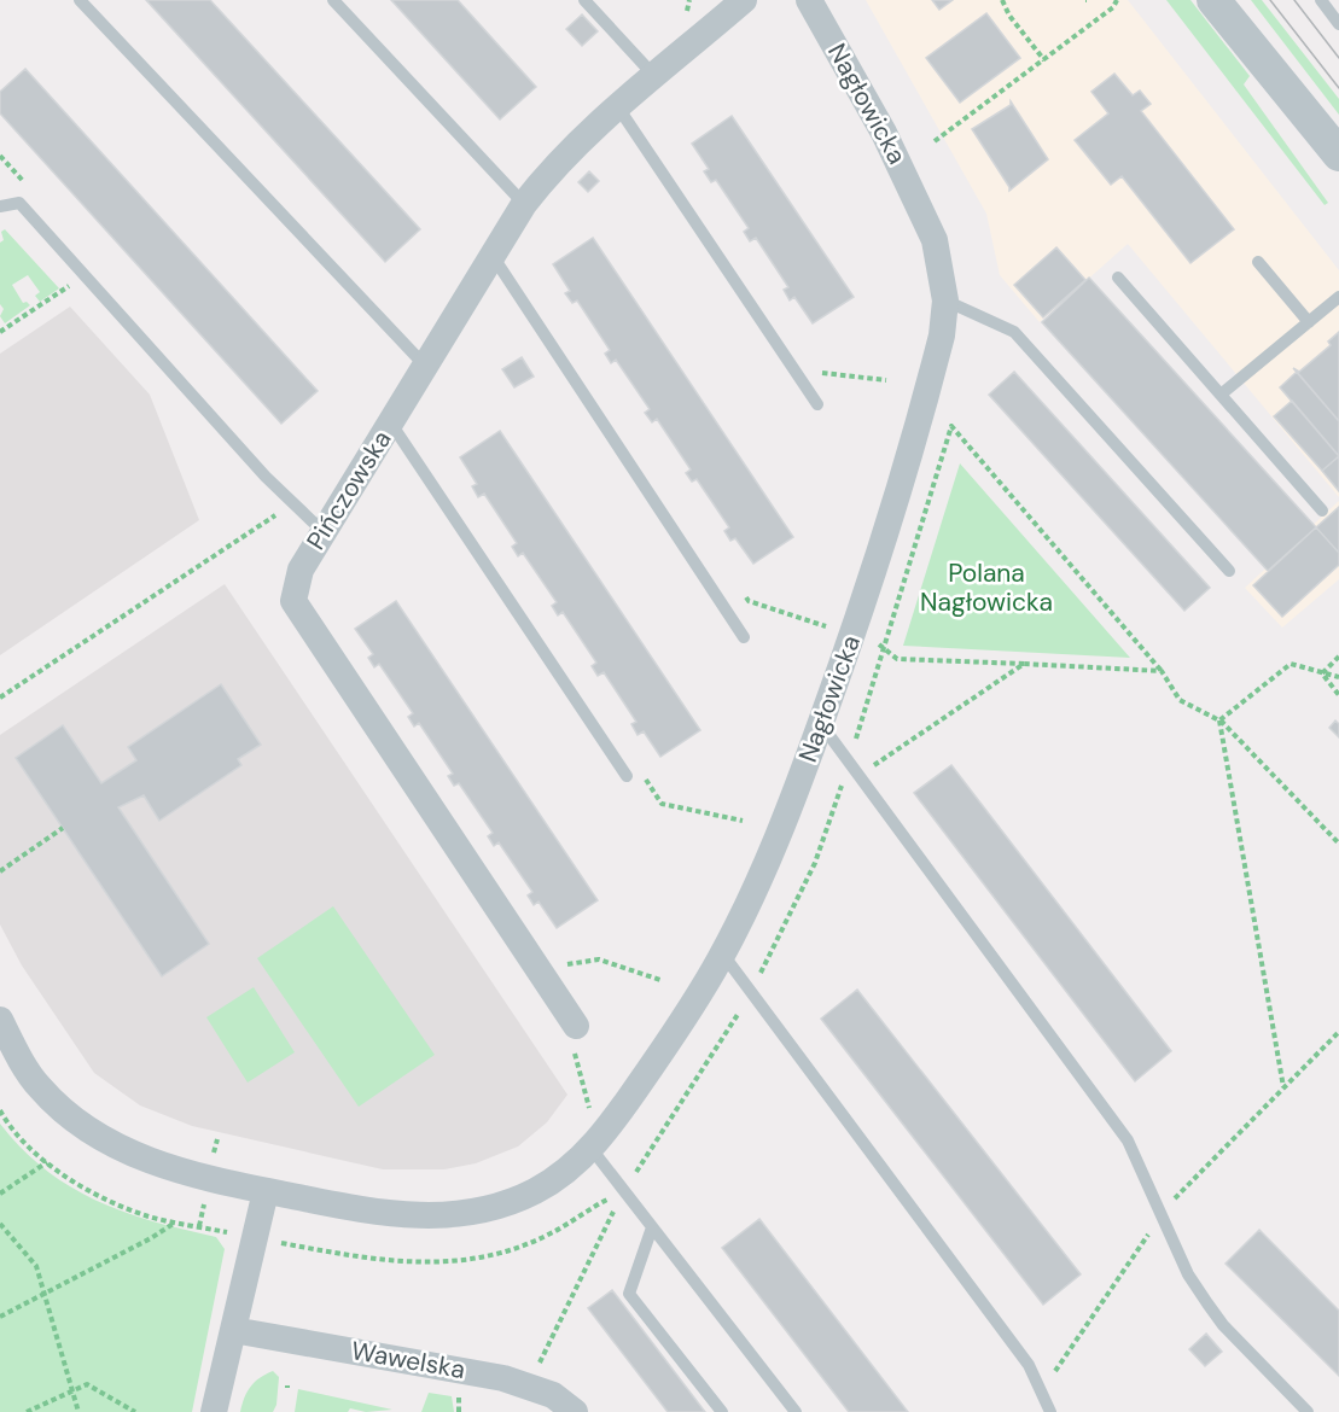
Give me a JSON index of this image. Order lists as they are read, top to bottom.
{
  "streets": {
    "street": ["Nagłowicka", "Pińczowska", "Wawelska"]
  },
  "parks": ["Polana Nagłowicka"]
}
